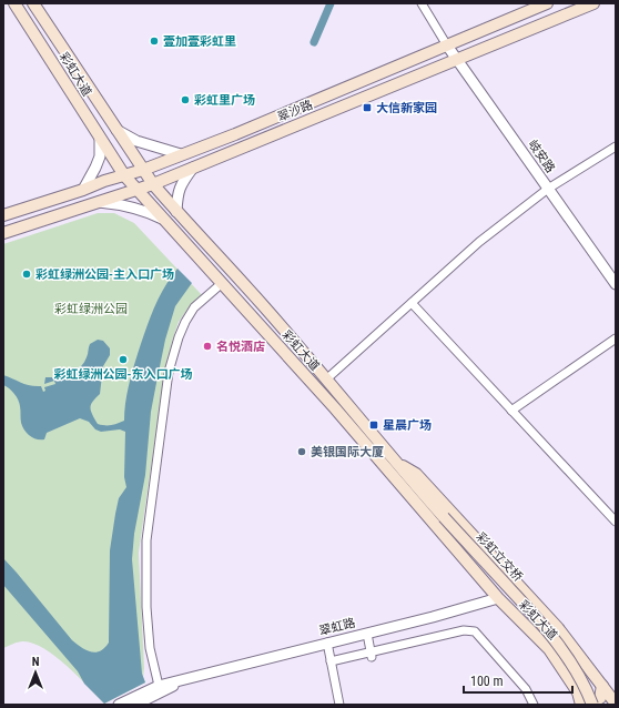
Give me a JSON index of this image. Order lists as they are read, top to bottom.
{
  "streets": {
    "main road": ["彩虹大道", "翠沙路", "彩虹立交桥"],
    "street": ["岐安路", "翠虹路"]
  },
  "crossings": [
    ["彩虹大道", "翠沙路"],
    ["彩虹大道", "彩虹立交桥"],
    ["彩虹大道", "翠虹路"],
    ["翠沙路", "岐安路"]
  ],
  "parks": ["彩虹绿洲公园"],
  "places": {
    "other": [
      "壹加壹彩虹里",
      "彩虹里广场",
      "彩虹绿洲公园-主入口广场",
      "名悦酒店",
      "彩虹绿洲公园-东入口广场",
      "美银国际大厦"
    ],
    "transit": ["大信新家园", "星晨广场"]
  },
  "scale_bar": "100 m",
  "north": "top"
}
